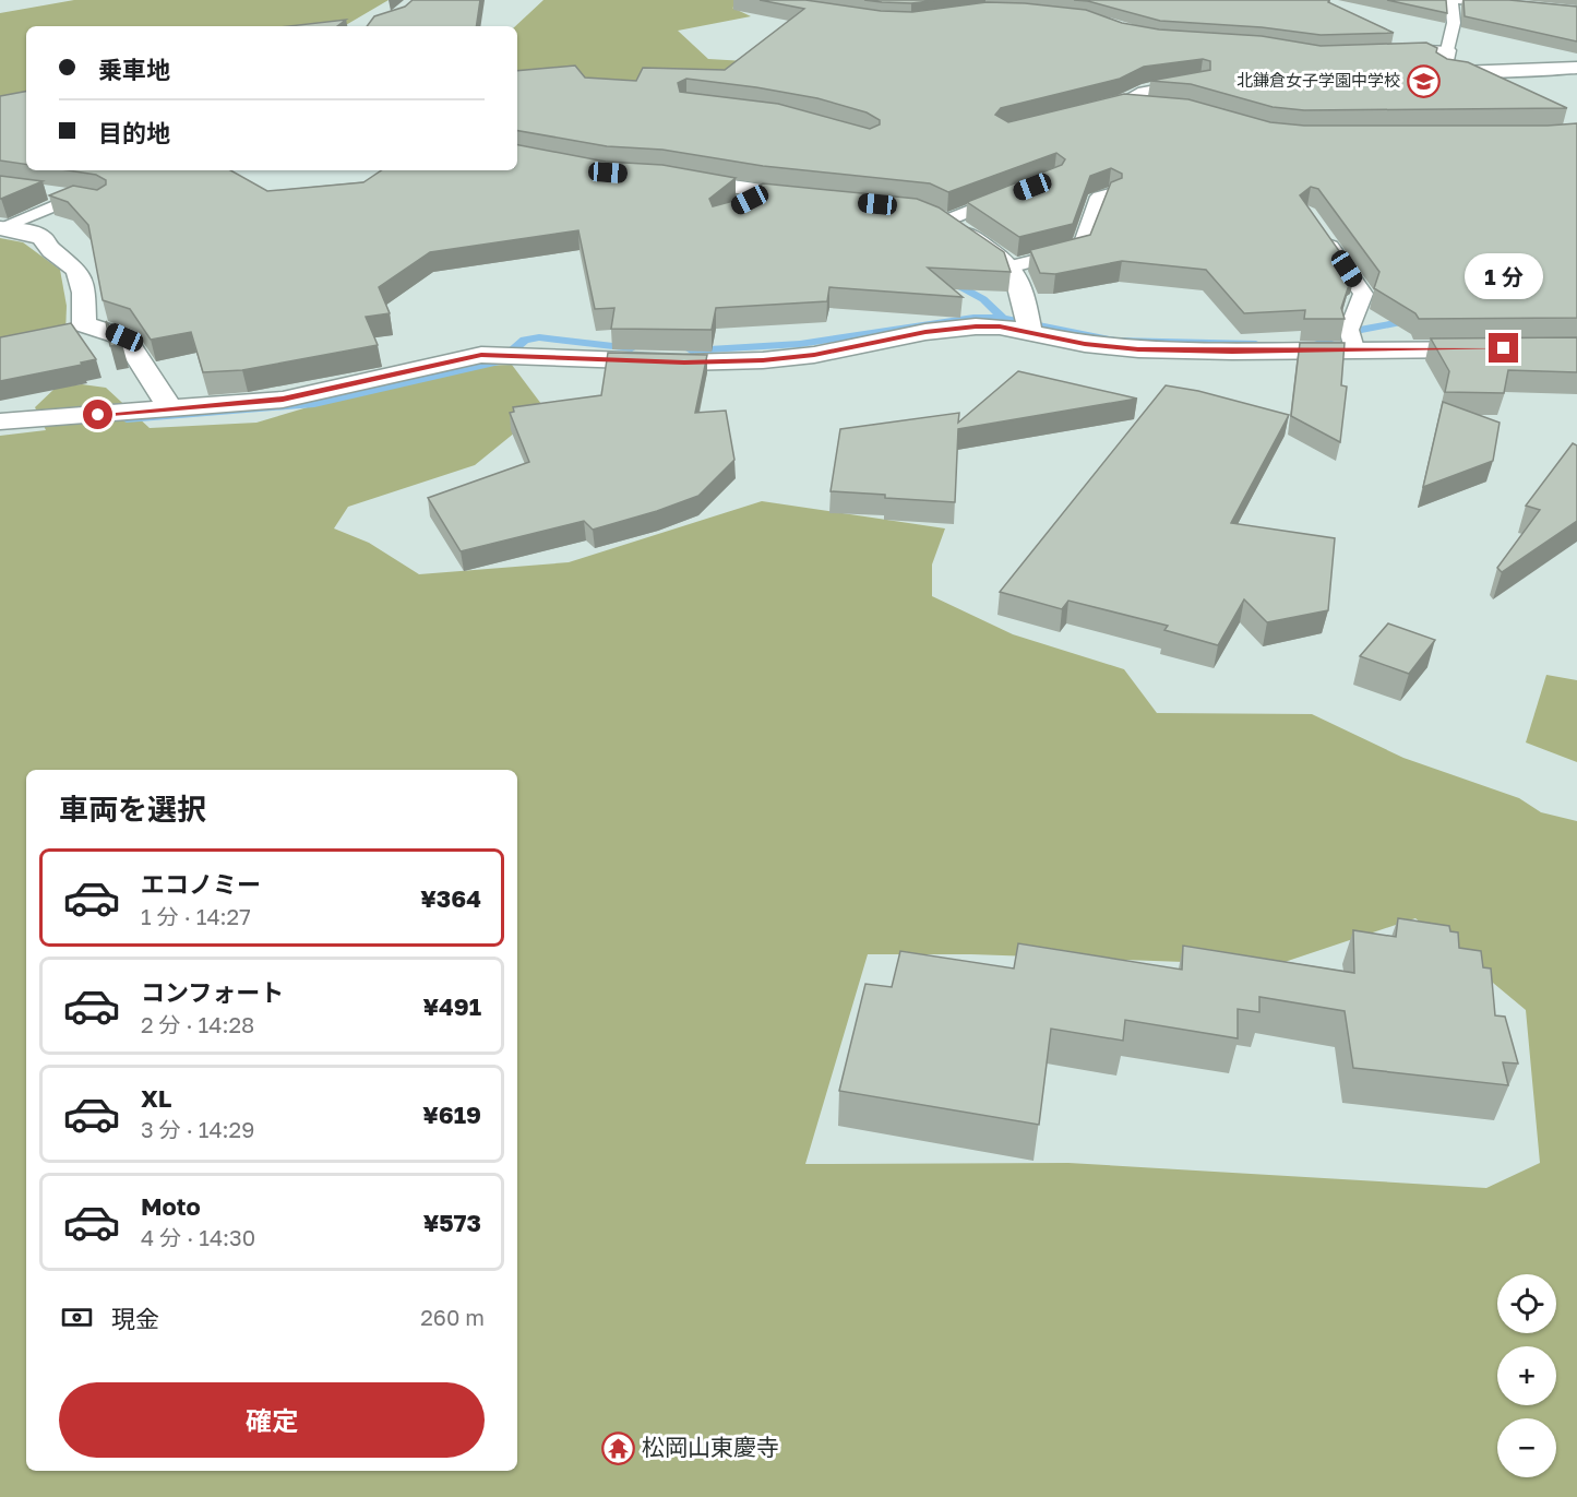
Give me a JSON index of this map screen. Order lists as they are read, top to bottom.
{
  "places": {
    "school or university": ["北鎌倉女子学園中学校"],
    "temple": ["松岡山東慶寺"]
  },
  "page": {
    "banner": ["乗車地", "目的地"],
    "bubble": "1 分",
    "heading": "車両を選択",
    "list": [
      {
        "name": "エコノミー",
        "note": "1 分 · 14:27",
        "value": "¥364"
      },
      {
        "name": "コンフォート",
        "note": "2 分 · 14:28",
        "value": "¥491"
      },
      {
        "name": "XL",
        "note": "3 分 · 14:29",
        "value": "¥619"
      },
      {
        "name": "Moto",
        "note": "4 分 · 14:30",
        "value": "¥573"
      }
    ],
    "map_buttons": ["+", "−"],
    "pay": ["現金", "260 m"],
    "buttons": "確定"
  }
}
